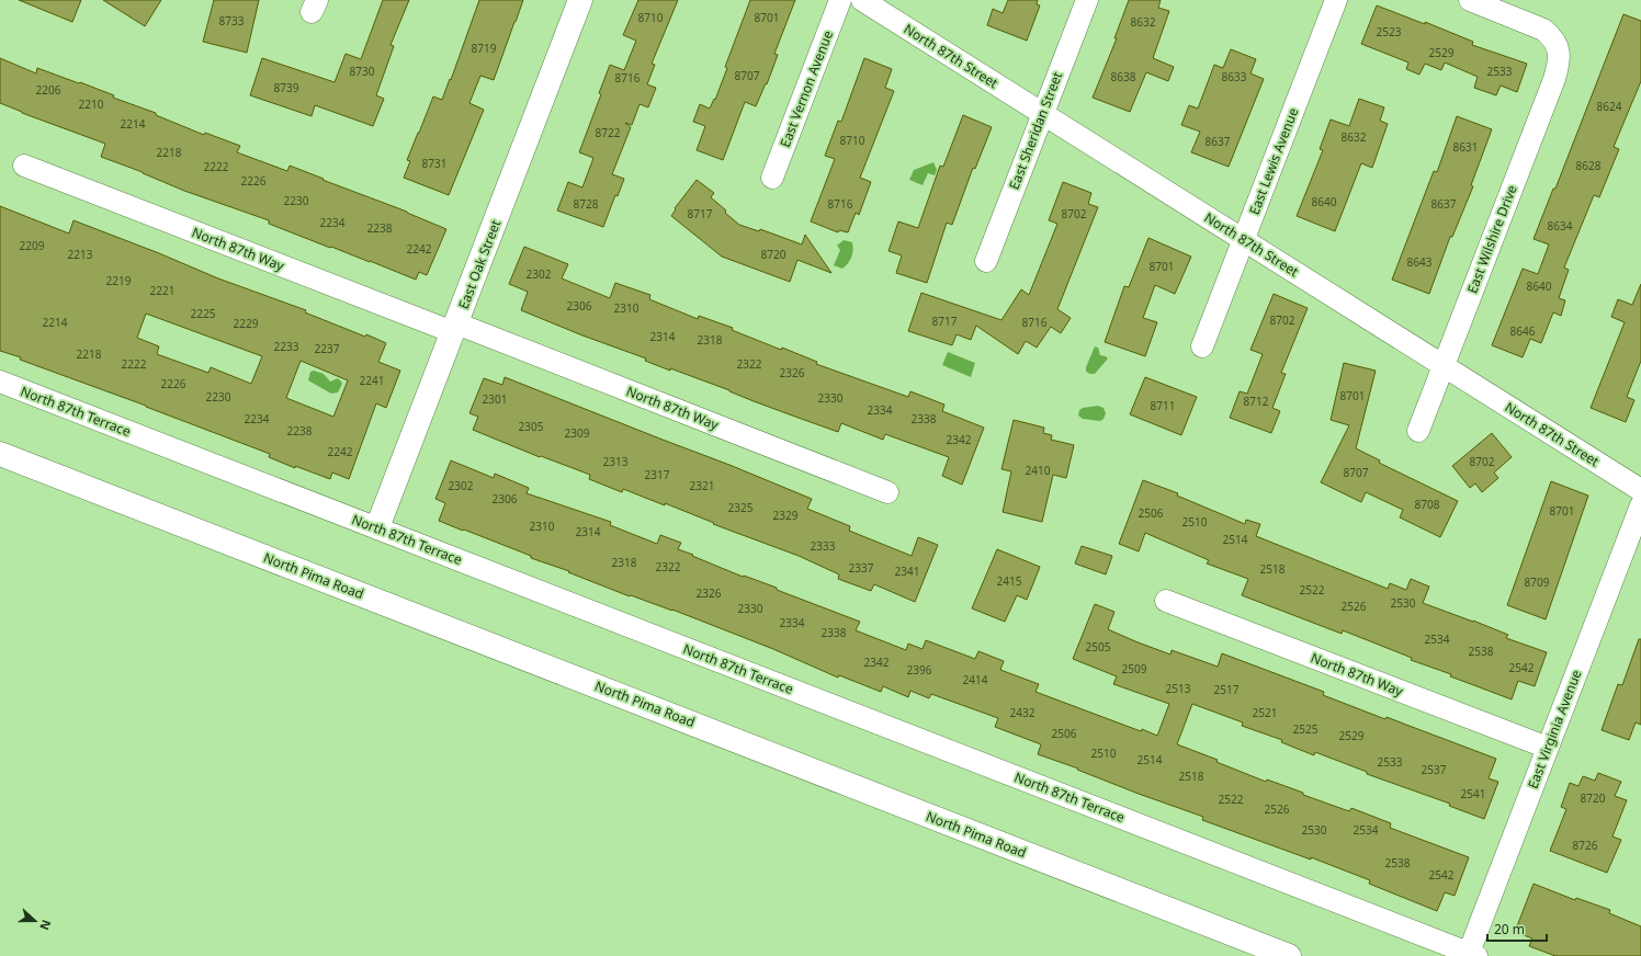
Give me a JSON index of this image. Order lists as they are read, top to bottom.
{
  "streets": {
    "main road": ["East Oak Street", "North Pima Road"],
    "street": [
      "North 87th Street",
      "East Vernon Avenue",
      "East Sheridan Street",
      "East Lewis Avenue",
      "East Wilshire Drive",
      "North 87th Way",
      "North 87th Terrace",
      "East Virginia Avenue"
    ]
  },
  "crossings": [
    ["North 87th Street", "East Sheridan Street"],
    ["North 87th Street", "East Lewis Avenue"],
    ["North 87th Street", "East Wilshire Drive"],
    ["North 87th Way", "East Oak Street"],
    ["North 87th Way", "East Virginia Avenue"],
    ["East Oak Street", "North 87th Terrace"],
    ["North 87th Terrace", "East Virginia Avenue"]
  ],
  "house_numbers": [
    "8710",
    "8701",
    "8733",
    "8632",
    "2523",
    "8719",
    "2529",
    "8730",
    "2533",
    "8707",
    "8638",
    "8633",
    "8716",
    "8739",
    "2206",
    "2210",
    "8624",
    "2214",
    "8722",
    "8632",
    "8710",
    "8637",
    "8631",
    "2218",
    "8731",
    "8628",
    "2222",
    "2226",
    "2230",
    "8640",
    "8728",
    "8716",
    "8637",
    "8717",
    "8702",
    "2234",
    "8634",
    "2238",
    "2209",
    "2242",
    "2213",
    "8720",
    "8643",
    "8701",
    "2302",
    "2219",
    "8640",
    "2221",
    "2306",
    "2310",
    "2225",
    "8702",
    "8717",
    "2214",
    "8716",
    "2229",
    "8646",
    "2314",
    "2318",
    "2233",
    "2237",
    "2218",
    "2222",
    "2322",
    "2326",
    "2241",
    "2226",
    "8701",
    "2230",
    "2330",
    "2301",
    "8712",
    "8711",
    "2334",
    "2234",
    "2338",
    "2305",
    "2238",
    "2309",
    "2342",
    "2242",
    "2313",
    "8702",
    "2410",
    "8707",
    "2317",
    "2302",
    "2321",
    "2306",
    "8708",
    "2325",
    "8701",
    "2506",
    "2329",
    "2510",
    "2310",
    "2314",
    "2514",
    "2333",
    "2318",
    "2322",
    "2337",
    "2518",
    "2341",
    "2415",
    "8709",
    "2522",
    "2326",
    "2530",
    "2526",
    "2330",
    "2334",
    "2338",
    "2534",
    "2505",
    "2538",
    "2342",
    "2542",
    "2509",
    "2396",
    "2414",
    "2513",
    "2517",
    "2432",
    "2521",
    "2525",
    "2506",
    "2529",
    "2510",
    "2514",
    "2533",
    "2537",
    "2518",
    "2541",
    "8720",
    "2522",
    "2526",
    "2530",
    "2534",
    "8726",
    "2538",
    "2542"
  ],
  "scale_bar": "20 m",
  "north": "right"
}
